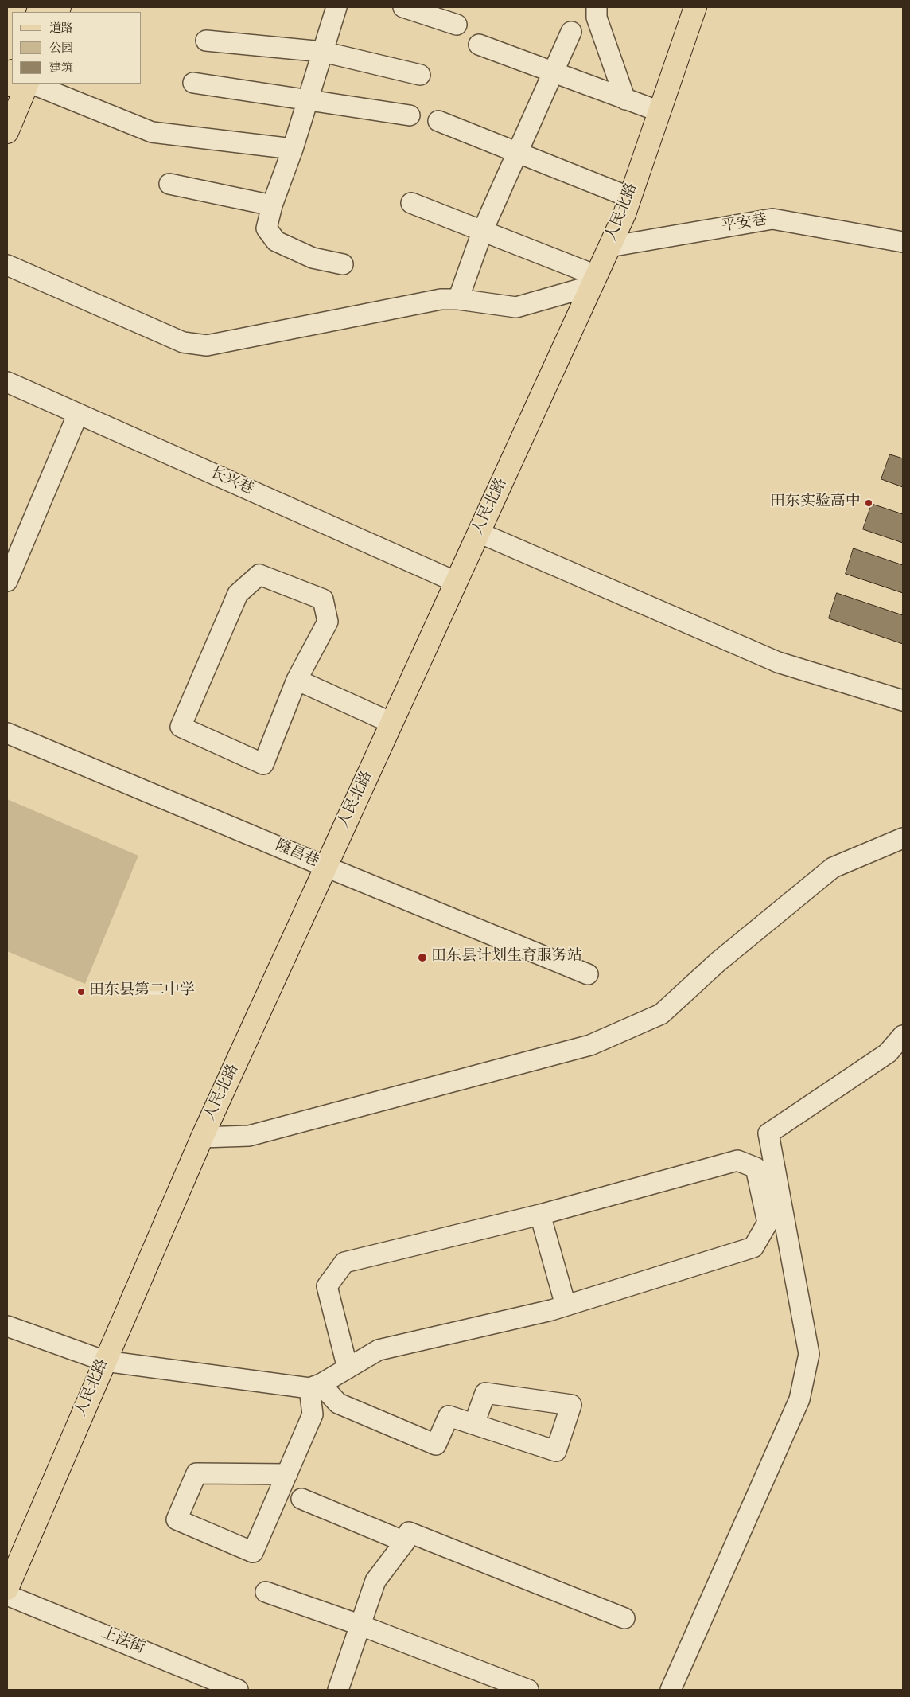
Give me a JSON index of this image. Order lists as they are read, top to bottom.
{
  "streets": {
    "main road": ["人民北路"],
    "street": [
      "平安巷",
      "长兴巷",
      "隆昌巷",
      "上法街"
    ]
  },
  "crossings": [
    ["人民北路", "平安巷"],
    ["人民北路", "长兴巷"],
    ["人民北路", "隆昌巷"]
  ],
  "places": ["田东实验高中", "田东县计划生育服务站", "田东县第二中学"],
  "legend": ["道路", "公园", "建筑"]
}
